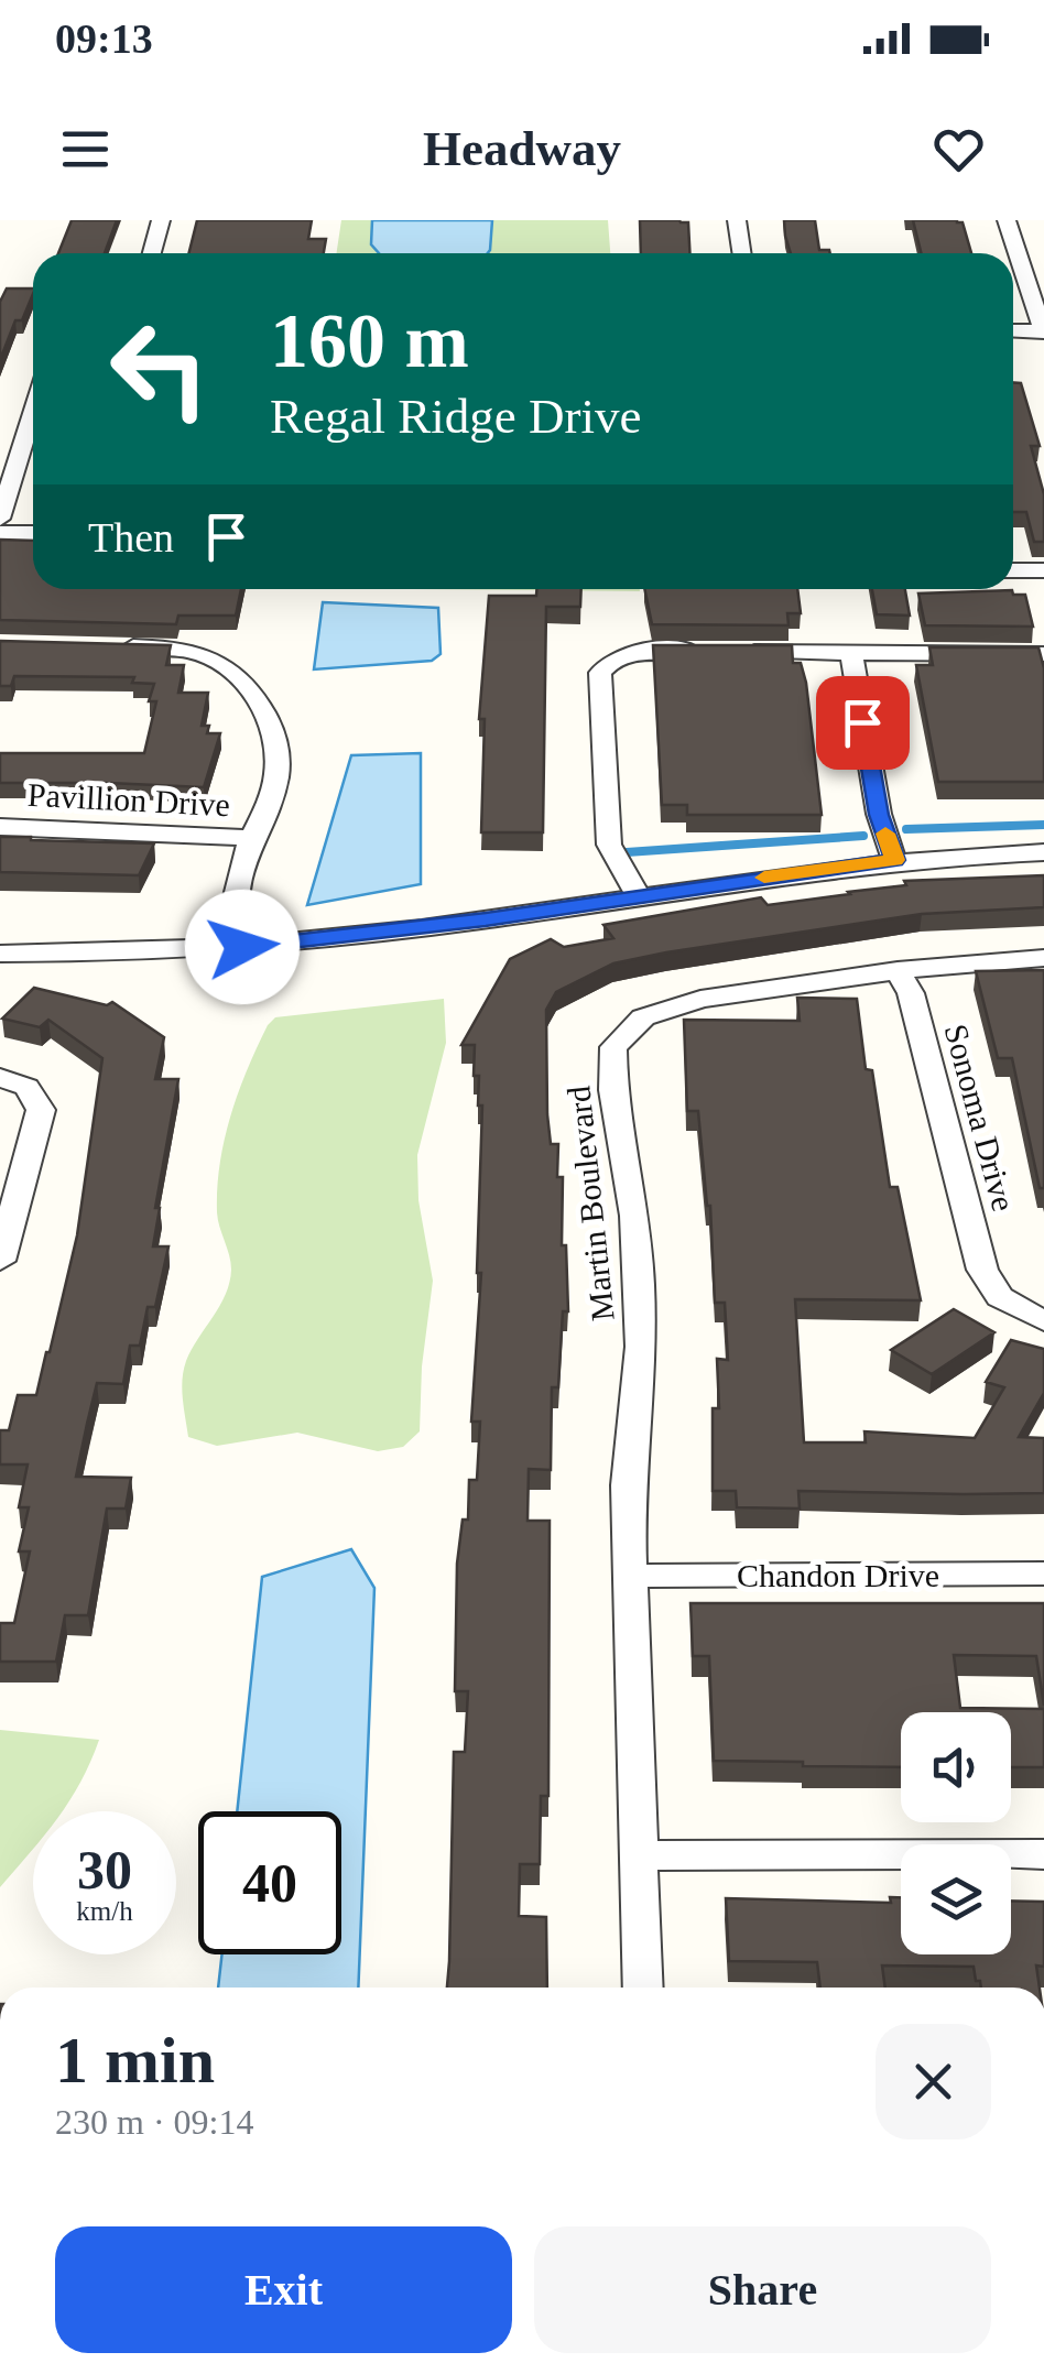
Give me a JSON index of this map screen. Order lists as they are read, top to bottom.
{
  "streets": {
    "street": [
      "Pavillion Drive",
      "Sonoma Drive",
      "Martin Boulevard",
      "Chandon Drive"
    ]
  },
  "crossings": [
    ["Sonoma Drive", "Martin Boulevard"],
    ["Martin Boulevard", "Chandon Drive"]
  ],
  "page": {
    "status": "09:13",
    "header": "Headway",
    "turn": ["160 m", "Regal Ridge Drive"],
    "then": "Then",
    "speed": "30 km/h",
    "limit": "40",
    "heading": ["1 min", "230 m · 09:14"],
    "buttons": ["Exit", "Share"]
  }
}
